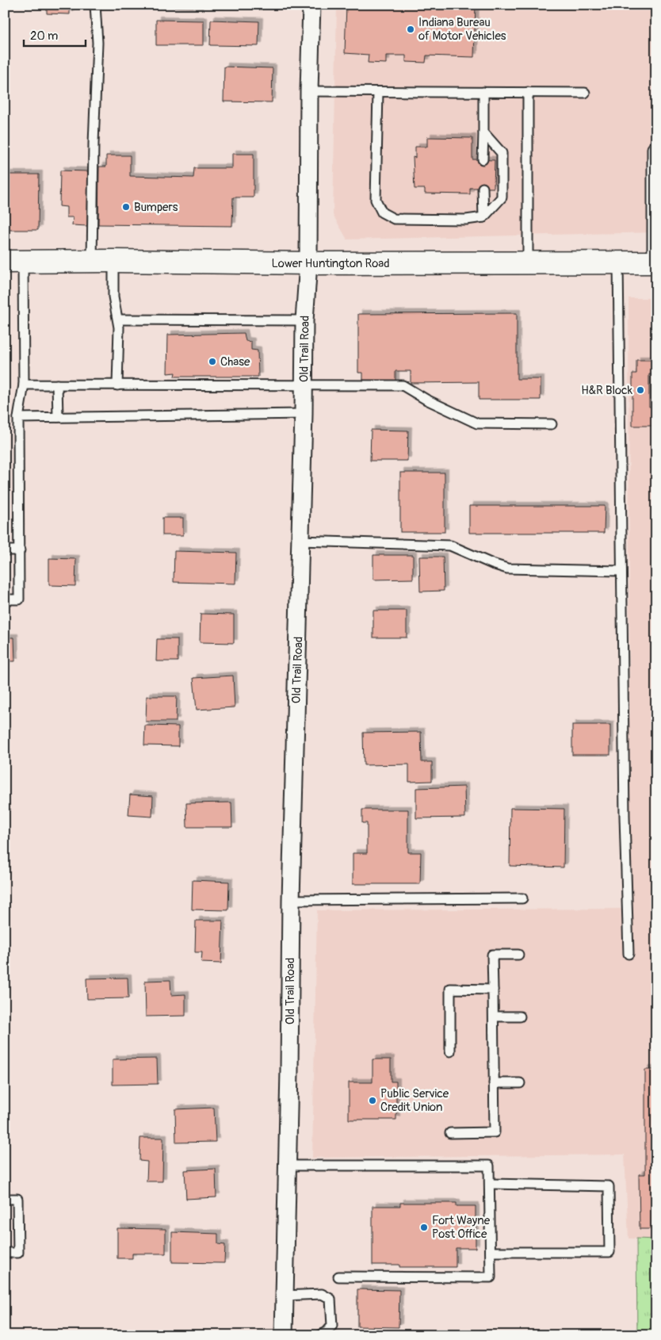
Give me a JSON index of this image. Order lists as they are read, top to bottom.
{
  "streets": {
    "main road": ["Lower Huntington Road"],
    "street": ["Old Trail Road"]
  },
  "crossings": [
    ["Lower Huntington Road", "Old Trail Road"]
  ],
  "places": [
    "Indiana Bureau of Motor Vehicles",
    "Bumpers",
    "Chase",
    "H&R Block",
    "Public Service Credit Union",
    "Fort Wayne Post Office"
  ],
  "scale_bar": "20 m"
}
